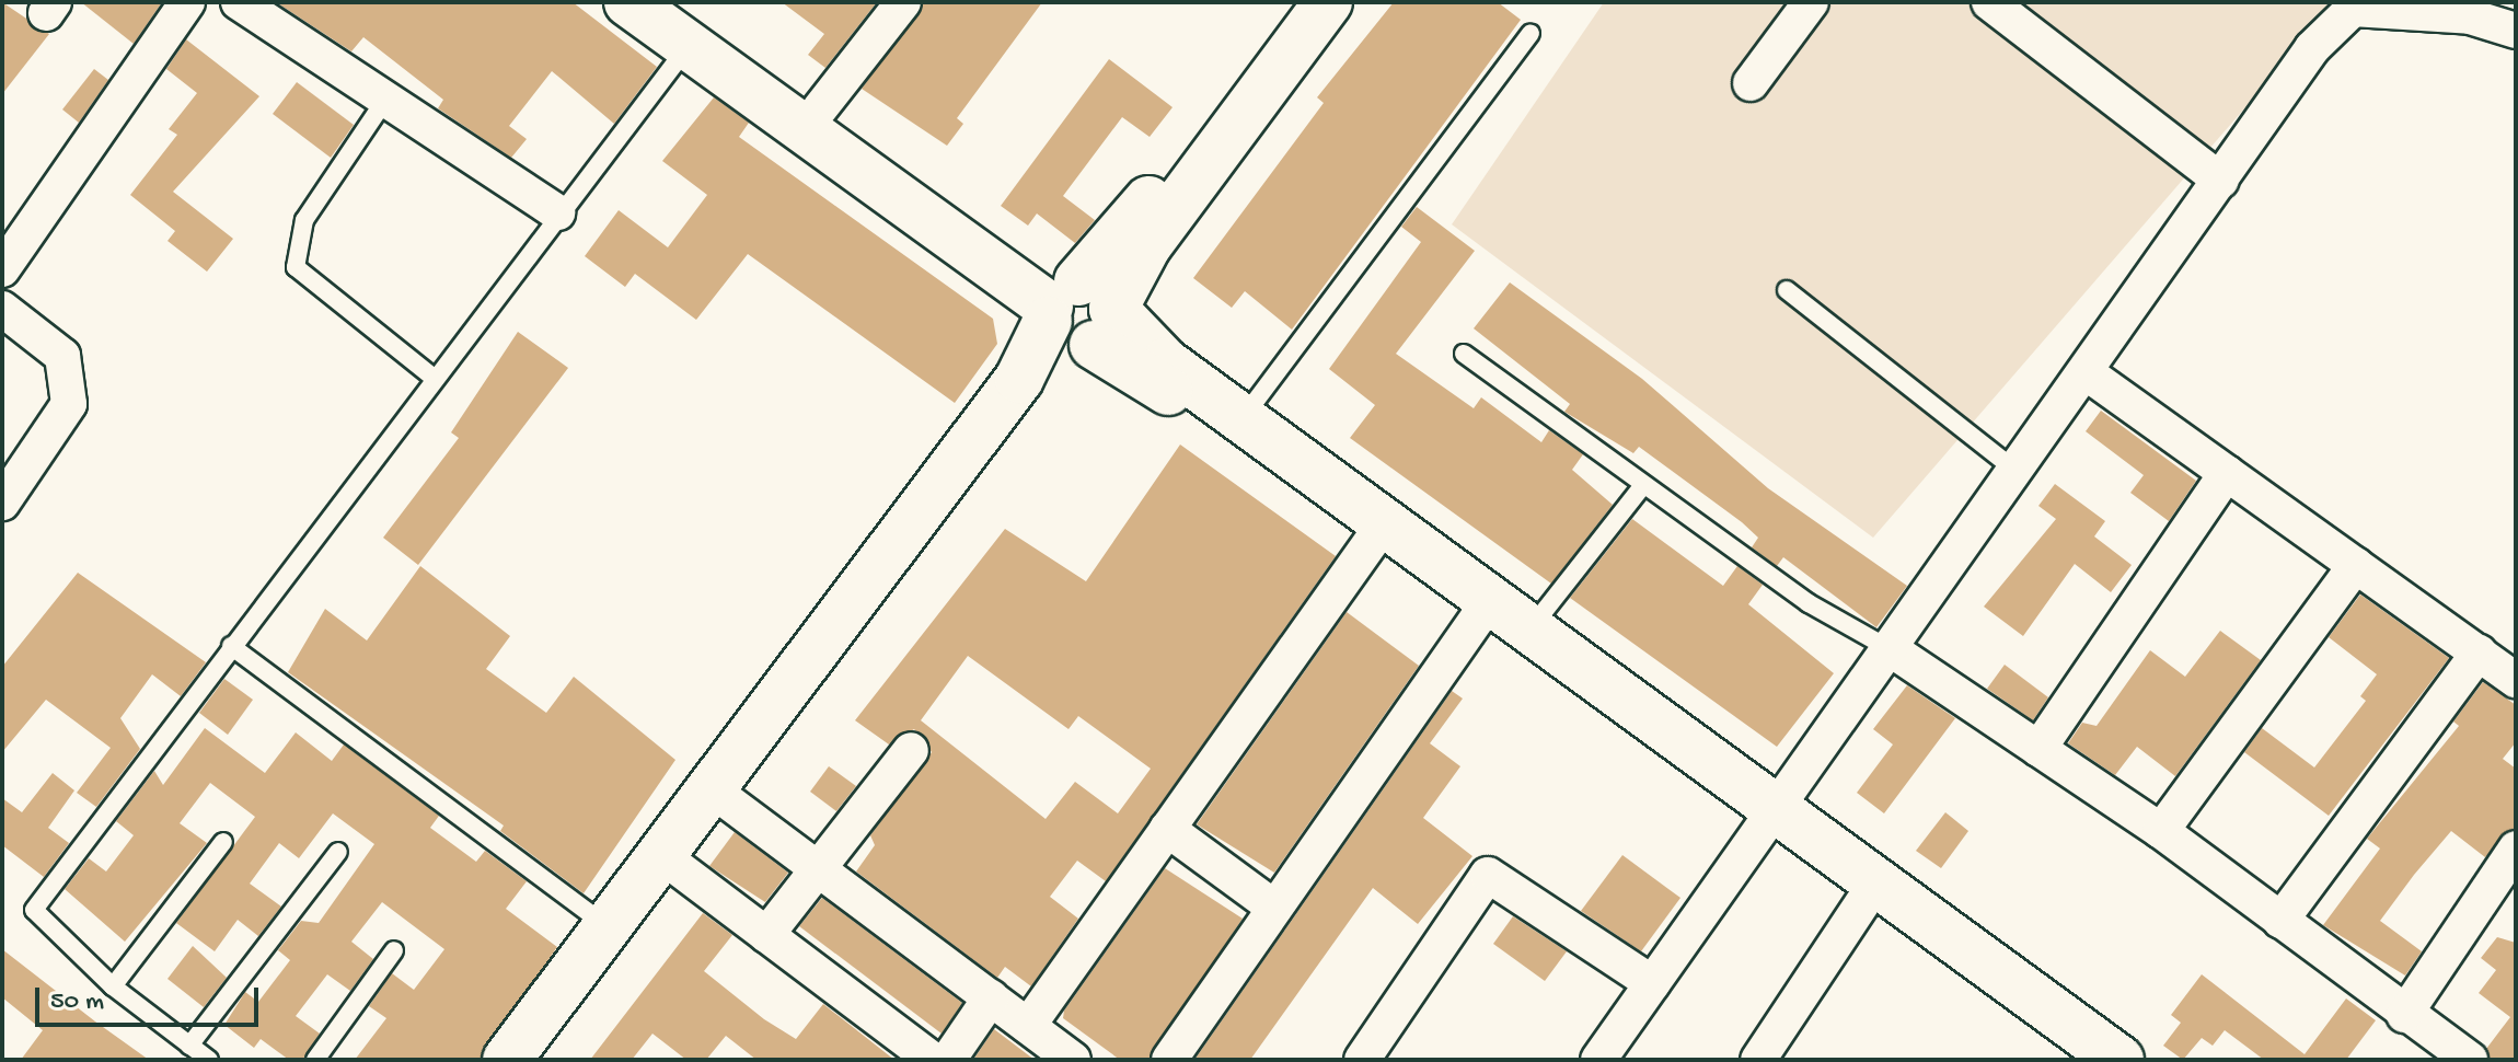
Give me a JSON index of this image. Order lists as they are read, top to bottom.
{
  "scale_bar": "50 m"
}
